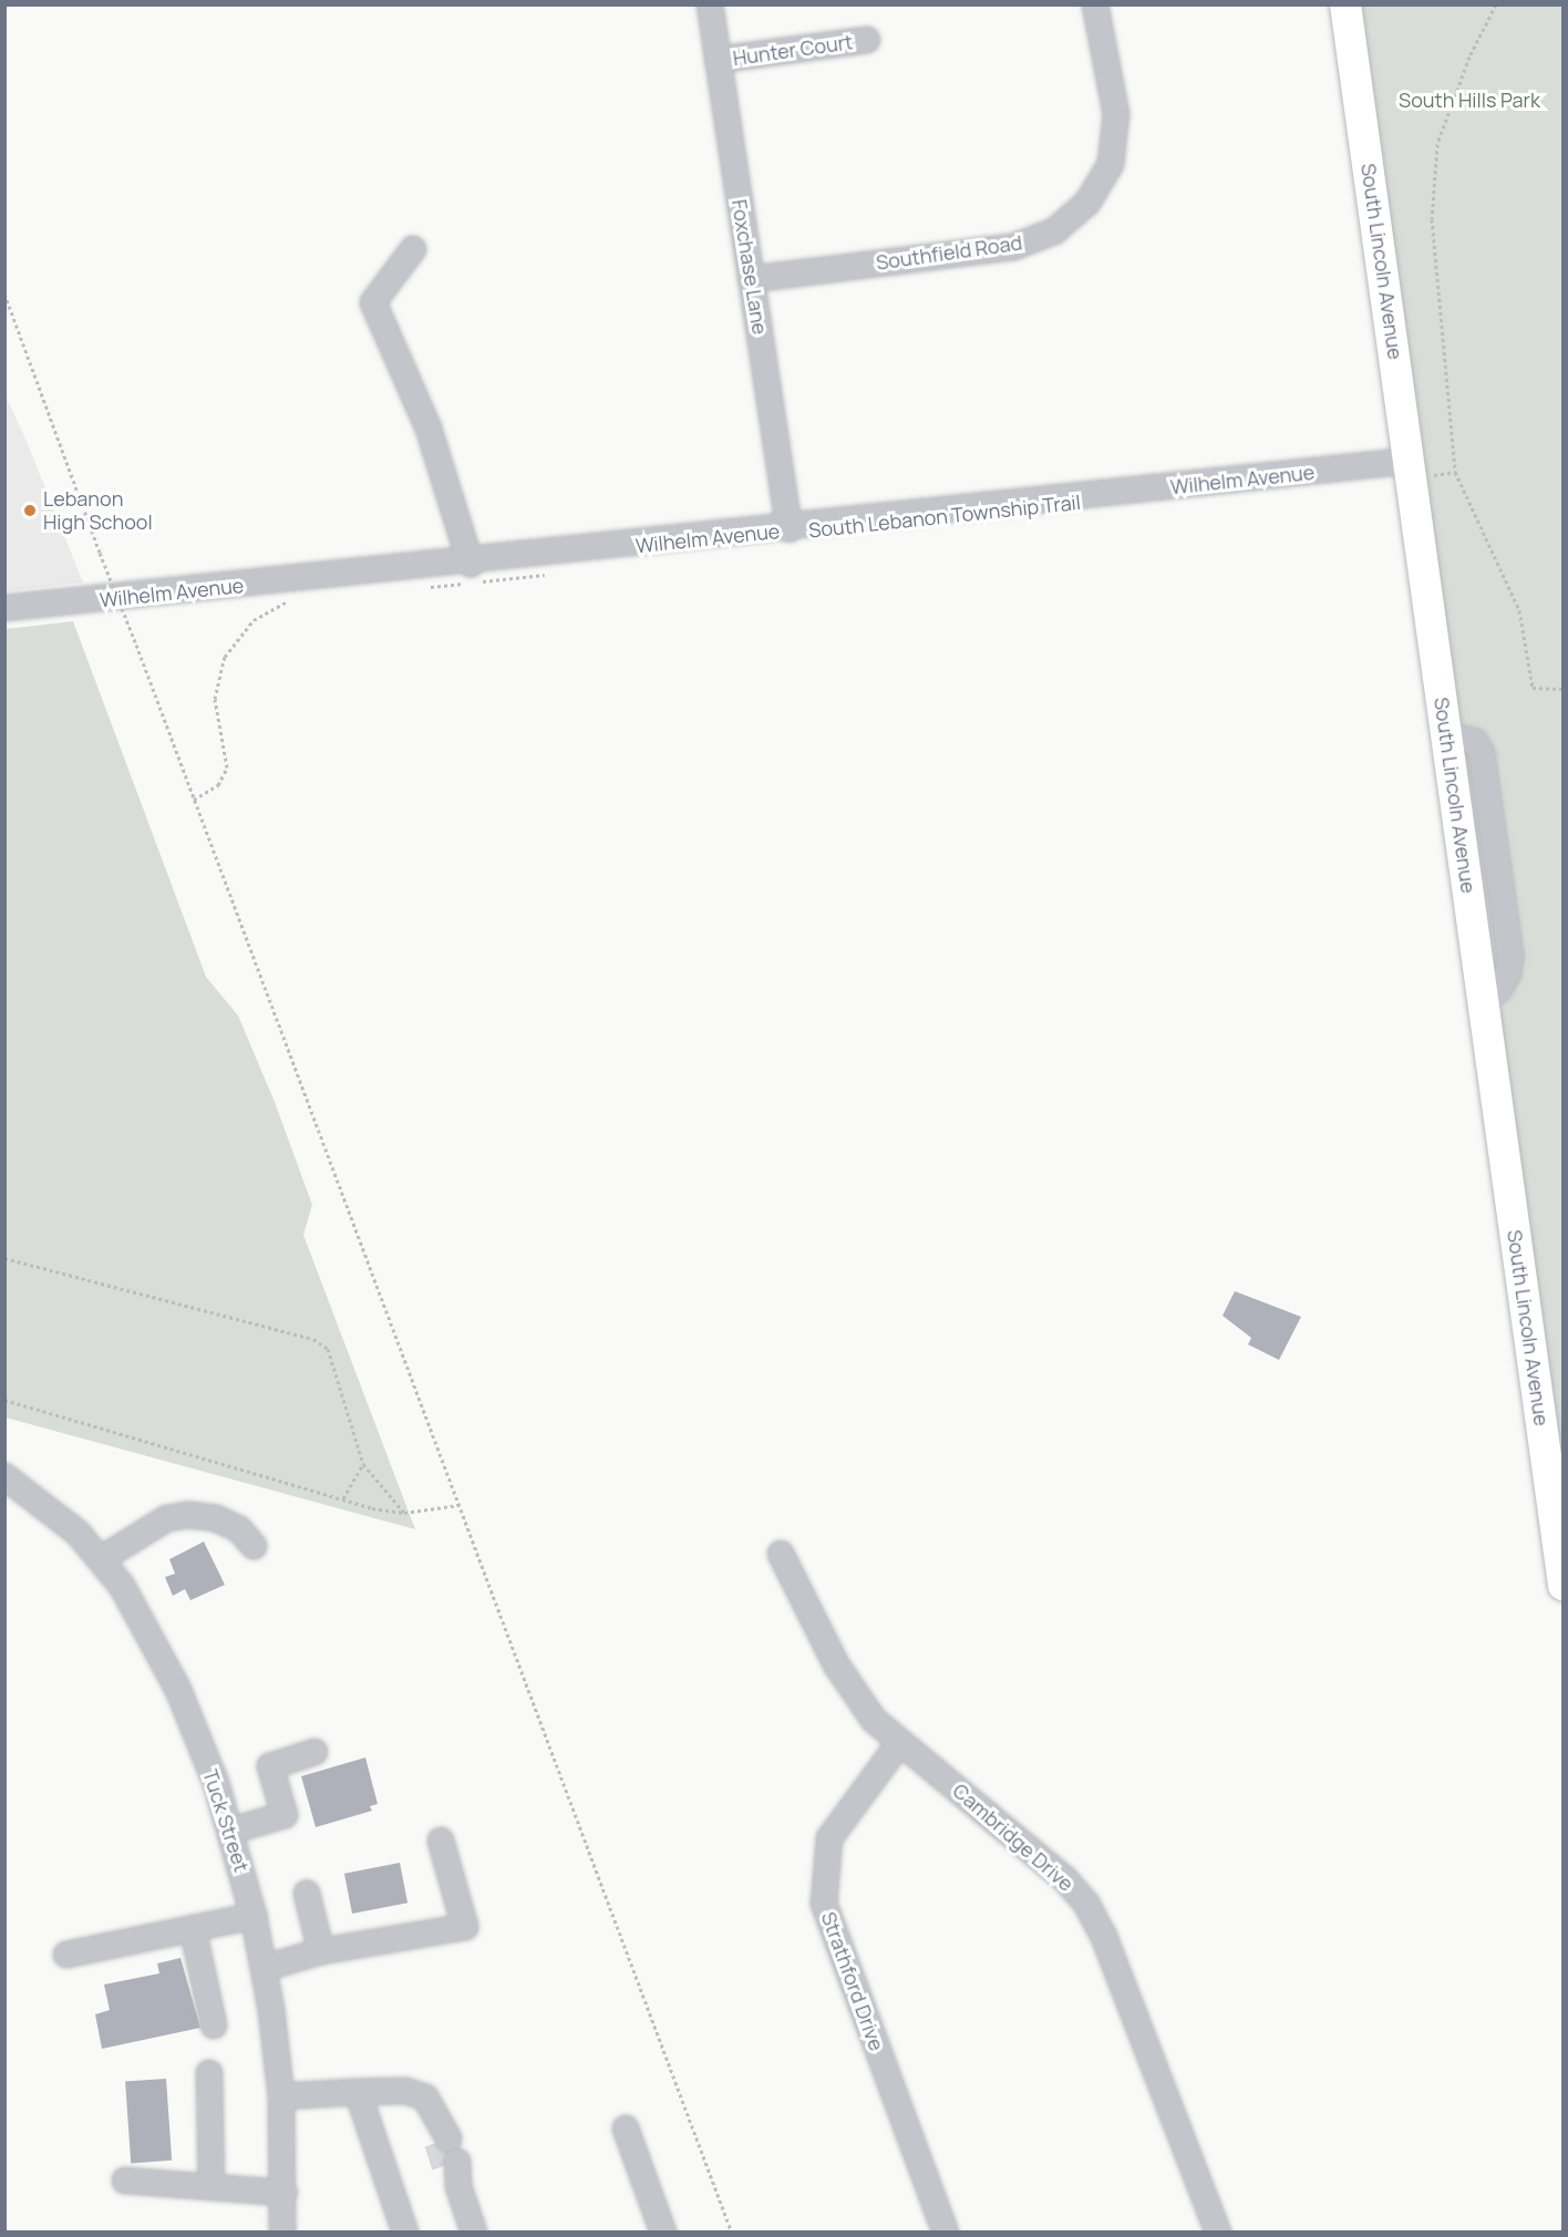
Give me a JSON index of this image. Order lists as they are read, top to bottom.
{
  "streets": {
    "main road": ["South Lincoln Avenue"],
    "street": [
      "Hunter Court",
      "Southfield Road",
      "Foxchase Lane",
      "Wilhelm Avenue",
      "Tuck Street",
      "Cambridge Drive",
      "Strathford Drive"
    ]
  },
  "crossings": [
    ["Hunter Court", "Foxchase Lane"],
    ["Southfield Road", "Foxchase Lane"],
    ["South Lincoln Avenue", "Wilhelm Avenue"],
    ["Foxchase Lane", "Wilhelm Avenue"],
    ["Cambridge Drive", "Strathford Drive"]
  ],
  "parks": ["South Hills Park"],
  "places": ["Lebanon High School"]
}
